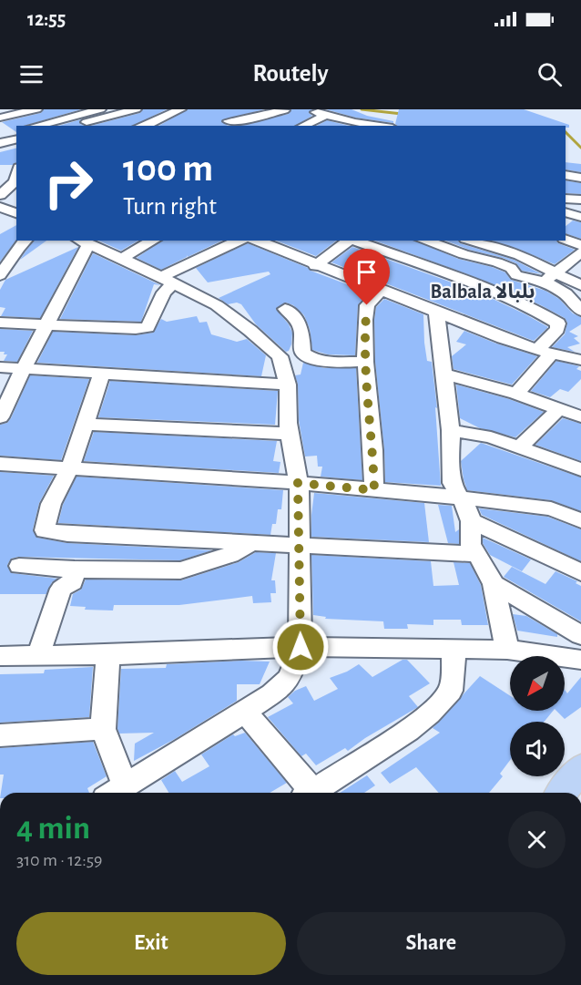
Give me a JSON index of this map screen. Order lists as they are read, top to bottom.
{
  "districts": ["Balbala بلبالا"],
  "north": "bottom left",
  "page": {
    "status": "12:55",
    "header": "Routely",
    "turn": ["100 m", "Turn right"],
    "heading": ["4 min", "310 m · 12:59"],
    "buttons": ["Exit", "Share"]
  }
}
